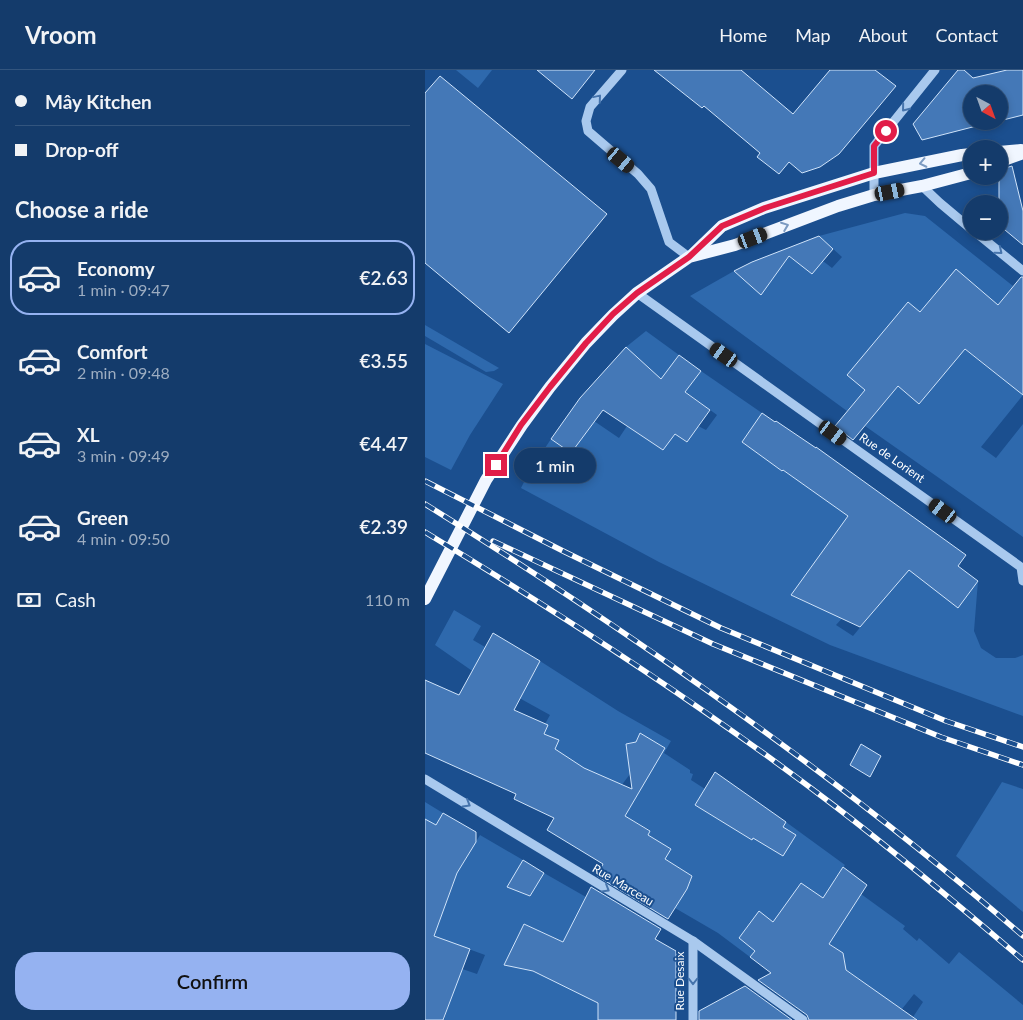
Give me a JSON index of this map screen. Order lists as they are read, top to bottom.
{
  "streets": {
    "street": ["Rue de Lorient", "Rue Marceau", "Rue Desaix"]
  },
  "crossings": [
    ["Rue Marceau", "Rue Desaix"]
  ],
  "one_way": ["Rue Marceau", "Rue Desaix"],
  "north": "bottom right",
  "page": {
    "header": "Vroom",
    "nav": [
      "Home",
      "Map",
      "About",
      "Contact"
    ],
    "banner": ["Mây Kitchen", "Drop-off"],
    "map_buttons": ["+", "−"],
    "heading": "Choose a ride",
    "list": [
      {
        "name": "Economy",
        "note": "1 min · 09:47",
        "value": "€2.63"
      },
      {
        "name": "Comfort",
        "note": "2 min · 09:48",
        "value": "€3.55"
      },
      {
        "name": "XL",
        "note": "3 min · 09:49",
        "value": "€4.47"
      },
      {
        "name": "Green",
        "note": "4 min · 09:50",
        "value": "€2.39"
      }
    ],
    "bubble": "1 min",
    "pay": ["Cash", "110 m"],
    "buttons": "Confirm"
  }
}
